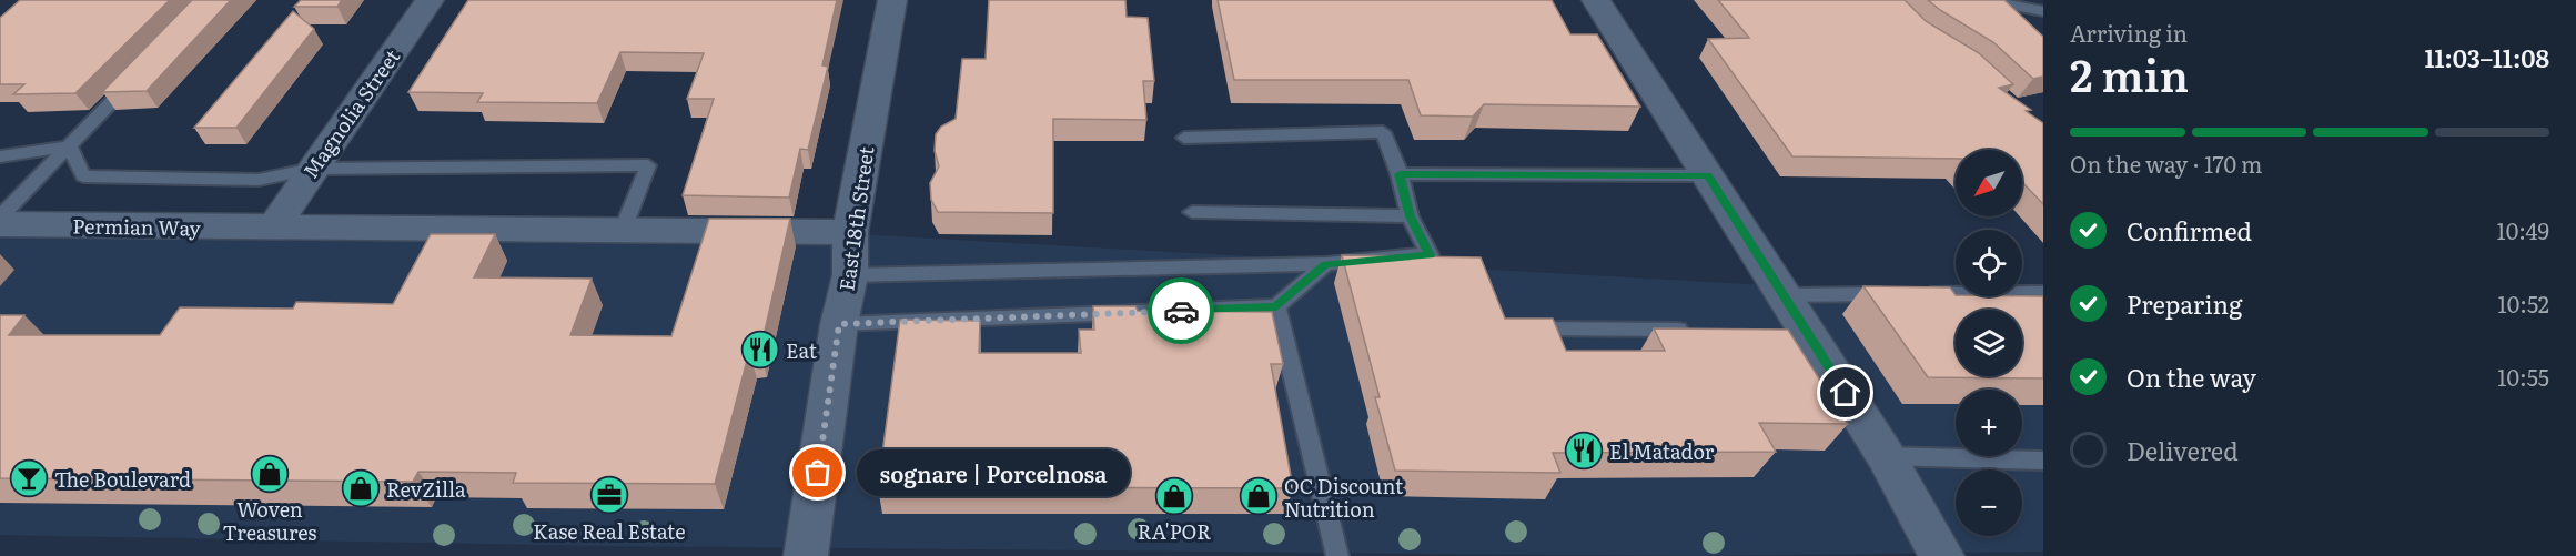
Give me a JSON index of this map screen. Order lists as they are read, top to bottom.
{
  "streets": {
    "street": ["Magnolia Street", "East 18th Street", "Permian Way"]
  },
  "crossings": [
    ["Magnolia Street", "Permian Way"],
    ["East 18th Street", "Permian Way"]
  ],
  "places": {
    "restaurant": ["Eat", "El Matador"],
    "other": ["sognare | Porcelnosa"],
    "shop": [
      "Woven Treasures",
      "RevZilla",
      "RA'POR",
      "OC Discount Nutrition"
    ],
    "bar": ["The Boulevard"],
    "office": ["Kase Real Estate"]
  },
  "north": "bottom left",
  "page": {
    "heading": ["2 min", "Arriving in", "11:03–11:08"],
    "bar": "On the way · 170 m",
    "map_buttons": ["+", "−"],
    "list": [
      ["Confirmed", "10:49"],
      ["Preparing", "10:52"],
      ["On the way", "10:55"],
      "Delivered"
    ],
    "bubble": "sognare | Porcelnosa"
  }
}
